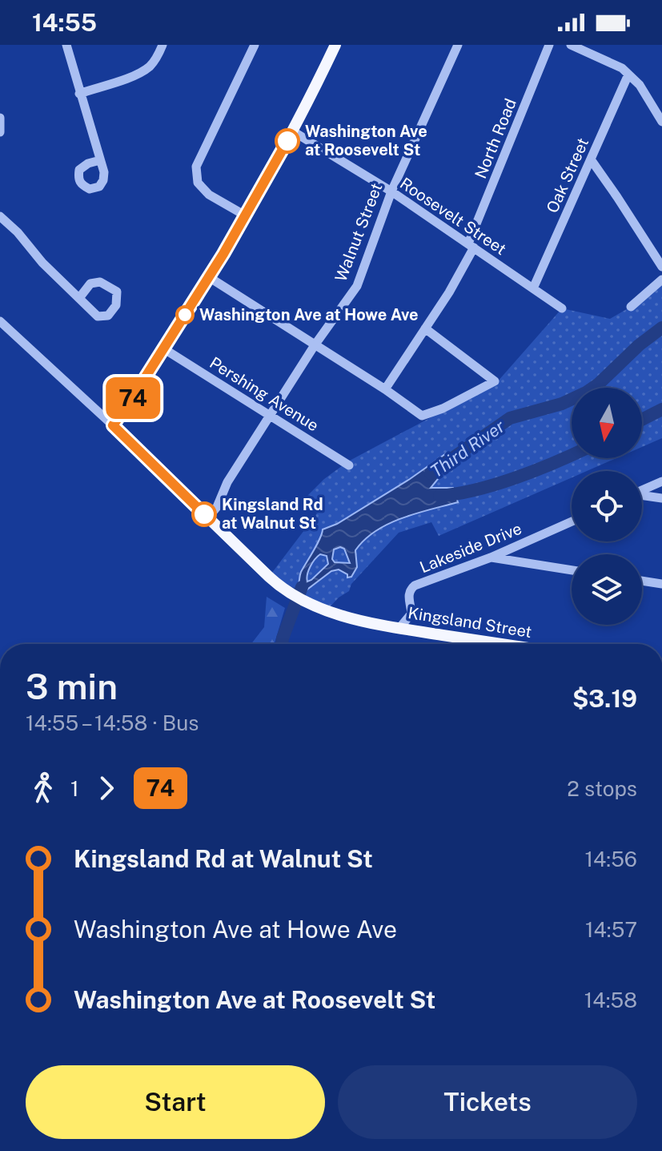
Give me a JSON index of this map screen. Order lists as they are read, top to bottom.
{
  "streets": {
    "main road": ["Kingsland Street"],
    "street": [
      "North Road",
      "Oak Street",
      "Roosevelt Street",
      "Walnut Street",
      "Pershing Avenue",
      "Lakeside Drive"
    ]
  },
  "crossings": [
    ["North Road", "Roosevelt Street"],
    ["Oak Street", "Roosevelt Street"],
    ["Roosevelt Street", "Walnut Street"],
    ["Walnut Street", "Pershing Avenue"],
    ["Walnut Street", "Kingsland Street"],
    ["Lakeside Drive", "Kingsland Street"]
  ],
  "water": ["Third River"],
  "places": ["Washington Ave at Roosevelt St", "Washington Ave at Howe Ave", "Kingsland Rd at Walnut St"],
  "lines": ["bus line 74"],
  "north": "bottom",
  "page": {
    "status": "14:55",
    "on_map": "74",
    "heading": ["3 min", "14:55 – 14:58 · Bus", "$3.19"],
    "legs": ["1", "74", "2 stops"],
    "list": [
      {
        "name": "Kingsland Rd at Walnut St",
        "value": "14:56"
      },
      {
        "name": "Washington Ave at Howe Ave",
        "value": "14:57"
      },
      {
        "name": "Washington Ave at Roosevelt St",
        "value": "14:58"
      }
    ],
    "buttons": ["Start", "Tickets"]
  }
}
